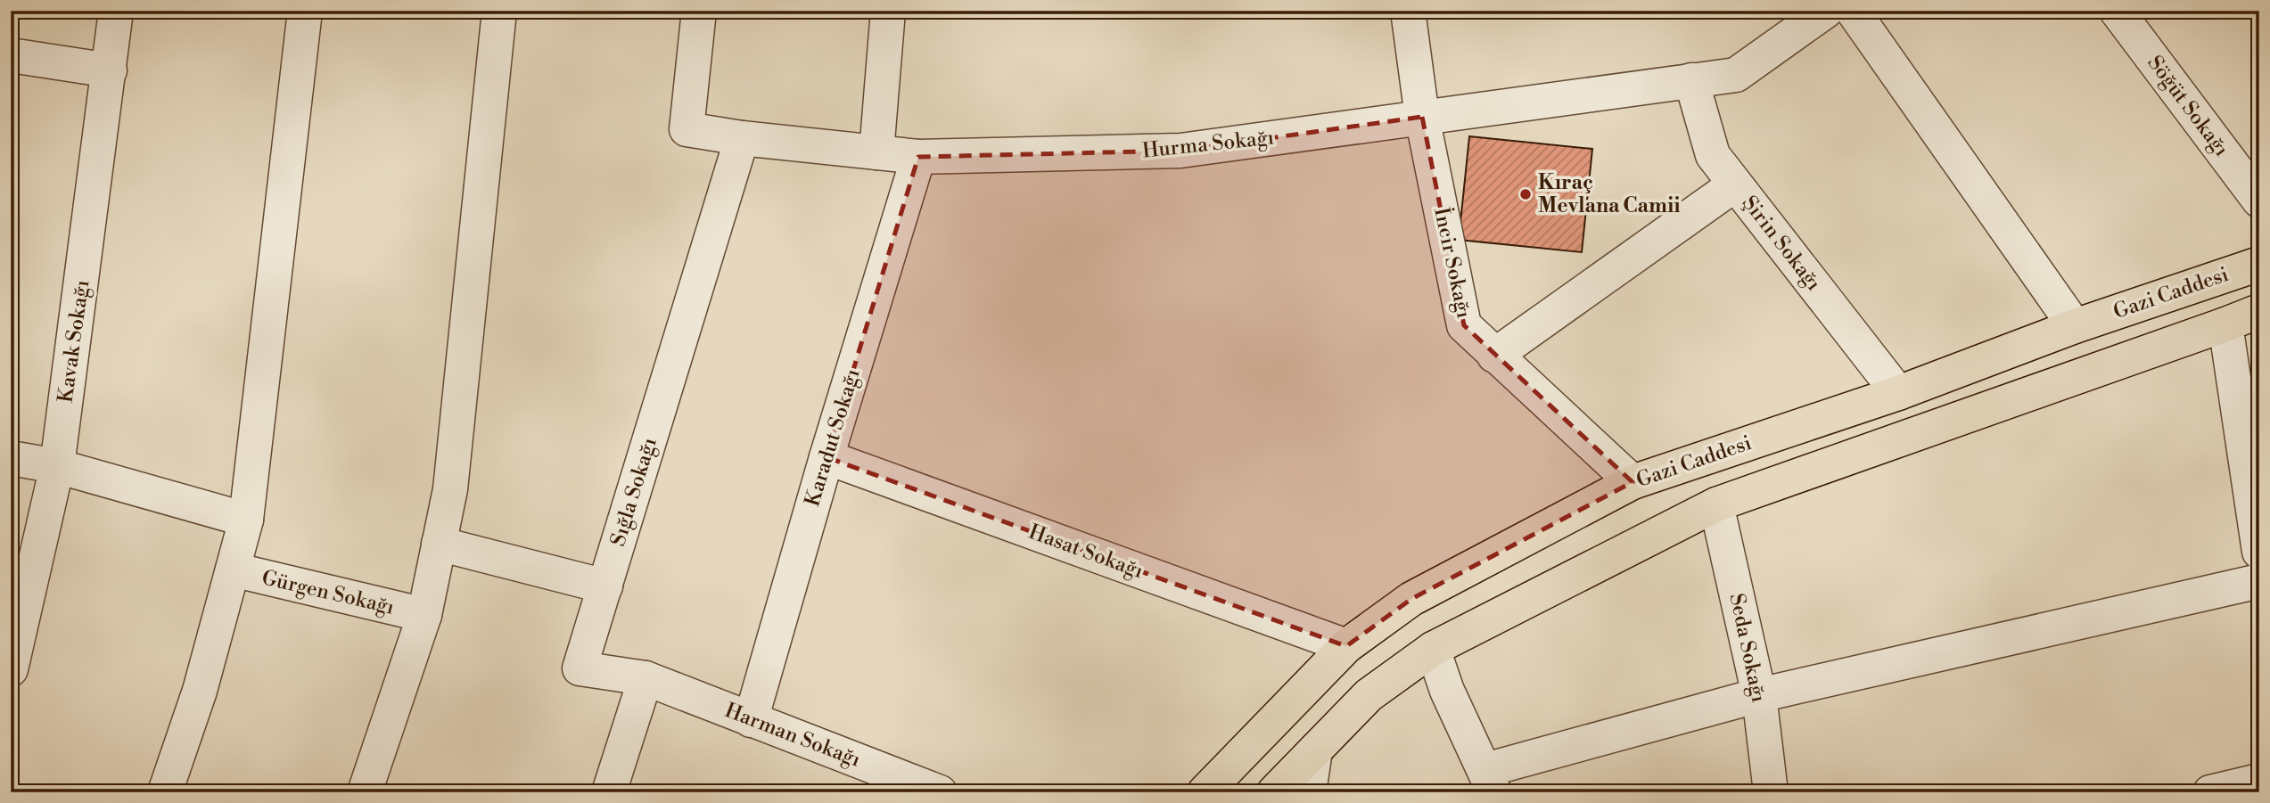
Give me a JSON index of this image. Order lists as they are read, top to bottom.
{
  "streets": {
    "main road": ["Gazi Caddesi"],
    "street": [
      "Söğüt Sokağı",
      "Hurma Sokağı",
      "Şirin Sokağı",
      "İncir Sokağı",
      "Kavak Sokağı",
      "Karadut Sokağı",
      "Sığla Sokağı",
      "Hasat Sokağı",
      "Gürgen Sokağı",
      "Seda Sokağı",
      "Harman Sokağı"
    ]
  },
  "crossings": [
    ["Hurma Sokağı", "Şirin Sokağı"],
    ["Hurma Sokağı", "İncir Sokağı"],
    ["Hurma Sokağı", "Karadut Sokağı"],
    ["Hurma Sokağı", "Sığla Sokağı"],
    ["Şirin Sokağı", "Gazi Caddesi"],
    ["İncir Sokağı", "Gazi Caddesi"],
    ["Gazi Caddesi", "Hasat Sokağı"],
    ["Karadut Sokağı", "Hasat Sokağı"],
    ["Karadut Sokağı", "Harman Sokağı"],
    ["Sığla Sokağı", "Harman Sokağı"]
  ],
  "places": ["Kıraç Mevlana Camii"]
}
